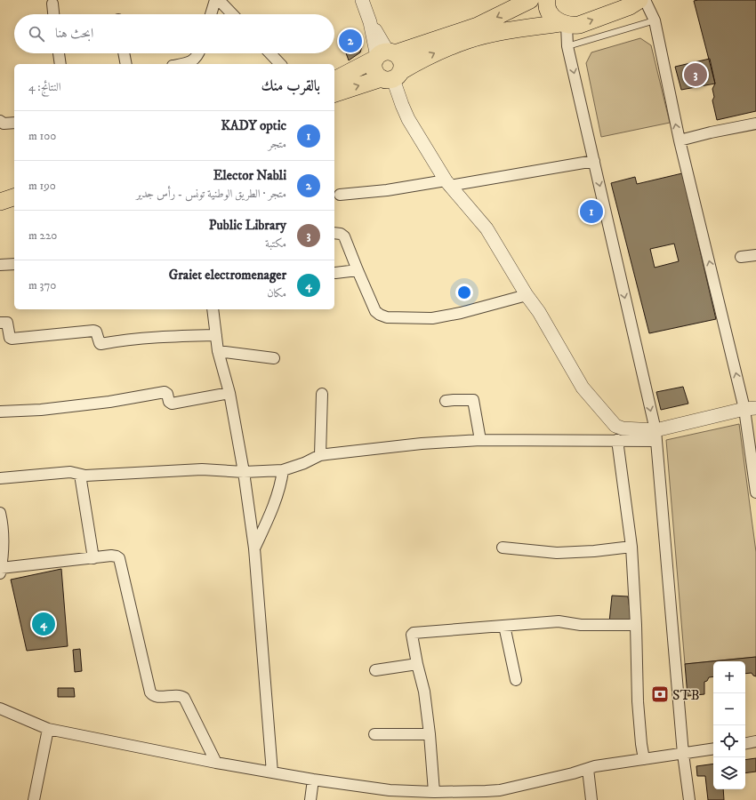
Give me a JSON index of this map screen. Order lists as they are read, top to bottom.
{
  "places": {
    "bank": ["STB"]
  },
  "page": {
    "search": "ابحث هنا",
    "pins": [
      "2",
      "3",
      "1",
      "4"
    ],
    "heading": ["بالقرب منك", "النتائج: 4"],
    "list": [
      {
        "mark": "1",
        "name": "KADY optic",
        "note": "متجر",
        "value": "100 m"
      },
      {
        "mark": "2",
        "name": "Elector Nabli",
        "note": "متجر · الطريق الوطنية تونس - رأس جدير",
        "value": "190 m"
      },
      {
        "mark": "3",
        "name": "Public Library",
        "note": "مكتبة",
        "value": "220 m"
      },
      {
        "mark": "4",
        "name": "Graiet electromenager",
        "note": "مكان",
        "value": "370 m"
      }
    ],
    "map_buttons": ["+", "−"]
  }
}
